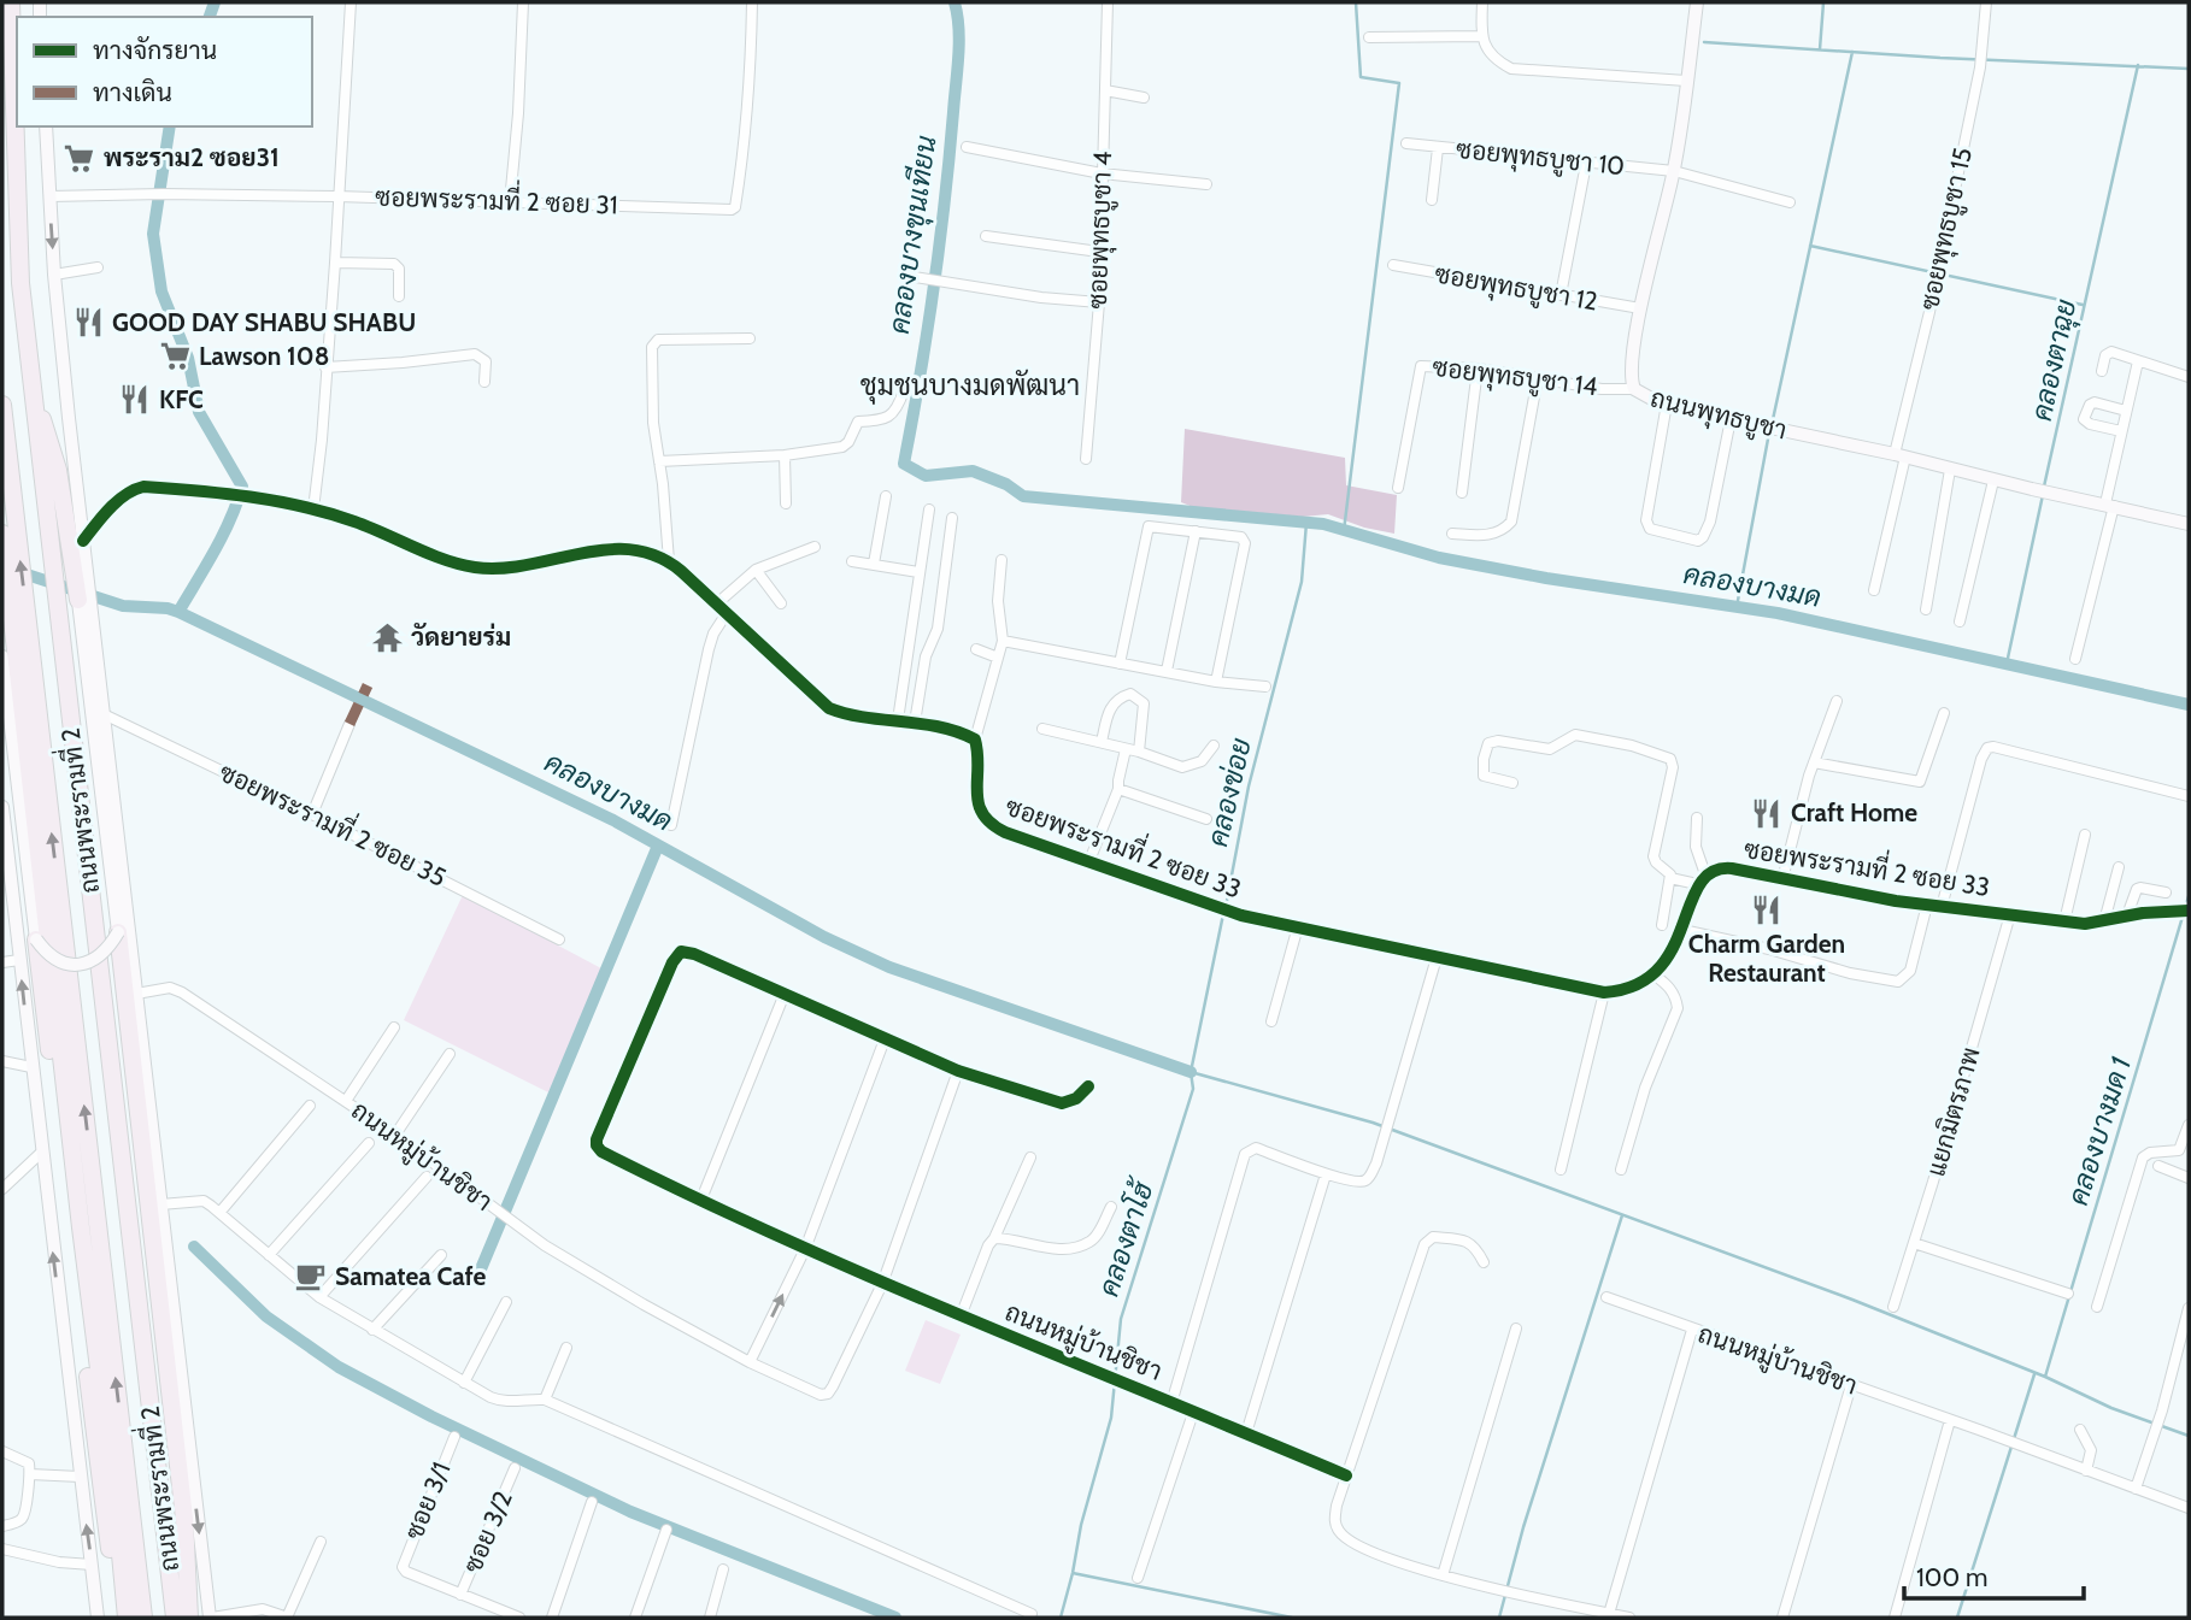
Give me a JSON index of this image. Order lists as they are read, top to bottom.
{
  "streets": {
    "highway": ["ถนนพระรามที่ 2"],
    "main road": ["ถนนพุทธบูชา", "ซอยพระรามที่ 2 ซอย 33"],
    "street": [
      "ซอยพุทธบูชา 10",
      "ซอยพระรามที่ 2 ซอย 31",
      "ซอยพุทธบูชา 15",
      "ซอยพุทธบูชา 4",
      "ซอยพุทธบูชา 12",
      "ซอยพุทธบูชา 14",
      "ซอยพระรามที่ 2 ซอย 35",
      "แยกมิตรภาพ",
      "ถนนหมู่บ้านชิชา",
      "ซอย 3/1",
      "ซอย 3/2"
    ]
  },
  "crossings": [
    ["ซอยพุทธบูชา 10", "ถนนพุทธบูชา"],
    ["ซอยพระรามที่ 2 ซอย 31", "ถนนพระรามที่ 2"],
    ["ซอยพุทธบูชา 15", "ถนนพุทธบูชา"],
    ["ซอยพุทธบูชา 12", "ถนนพุทธบูชา"],
    ["ซอยพุทธบูชา 14", "ถนนพุทธบูชา"],
    ["ถนนพระรามที่ 2", "ซอยพระรามที่ 2 ซอย 35"],
    ["ถนนพระรามที่ 2", "ถนนหมู่บ้านชิชา"],
    ["ซอยพระรามที่ 2 ซอย 33", "แยกมิตรภาพ"],
    ["ซอยพระรามที่ 2 ซอย 33", "ถนนหมู่บ้านชิชา"],
    ["ซอย 3/1", "ซอย 3/2"]
  ],
  "districts": ["ชุมชนบางมดพัฒนา"],
  "water": [
    "คลองบางขุนเทียน",
    "คลองตาฉุย",
    "คลองบางมด",
    "คลองข่อย",
    "คลองบางมด 1",
    "คลองตาโฮ้"
  ],
  "places": {
    "supermarket": ["พระราม2 ซอย31", "Lawson 108"],
    "restaurant": [
      "GOOD DAY SHABU SHABU",
      "KFC",
      "Craft Home",
      "Charm Garden Restaurant"
    ],
    "temple": ["วัดยายร่ม"],
    "cafe": ["Samatea Cafe"]
  },
  "legend": ["ทางจักรยาน", "ทางเดิน"],
  "scale_bar": "100 m"
}
